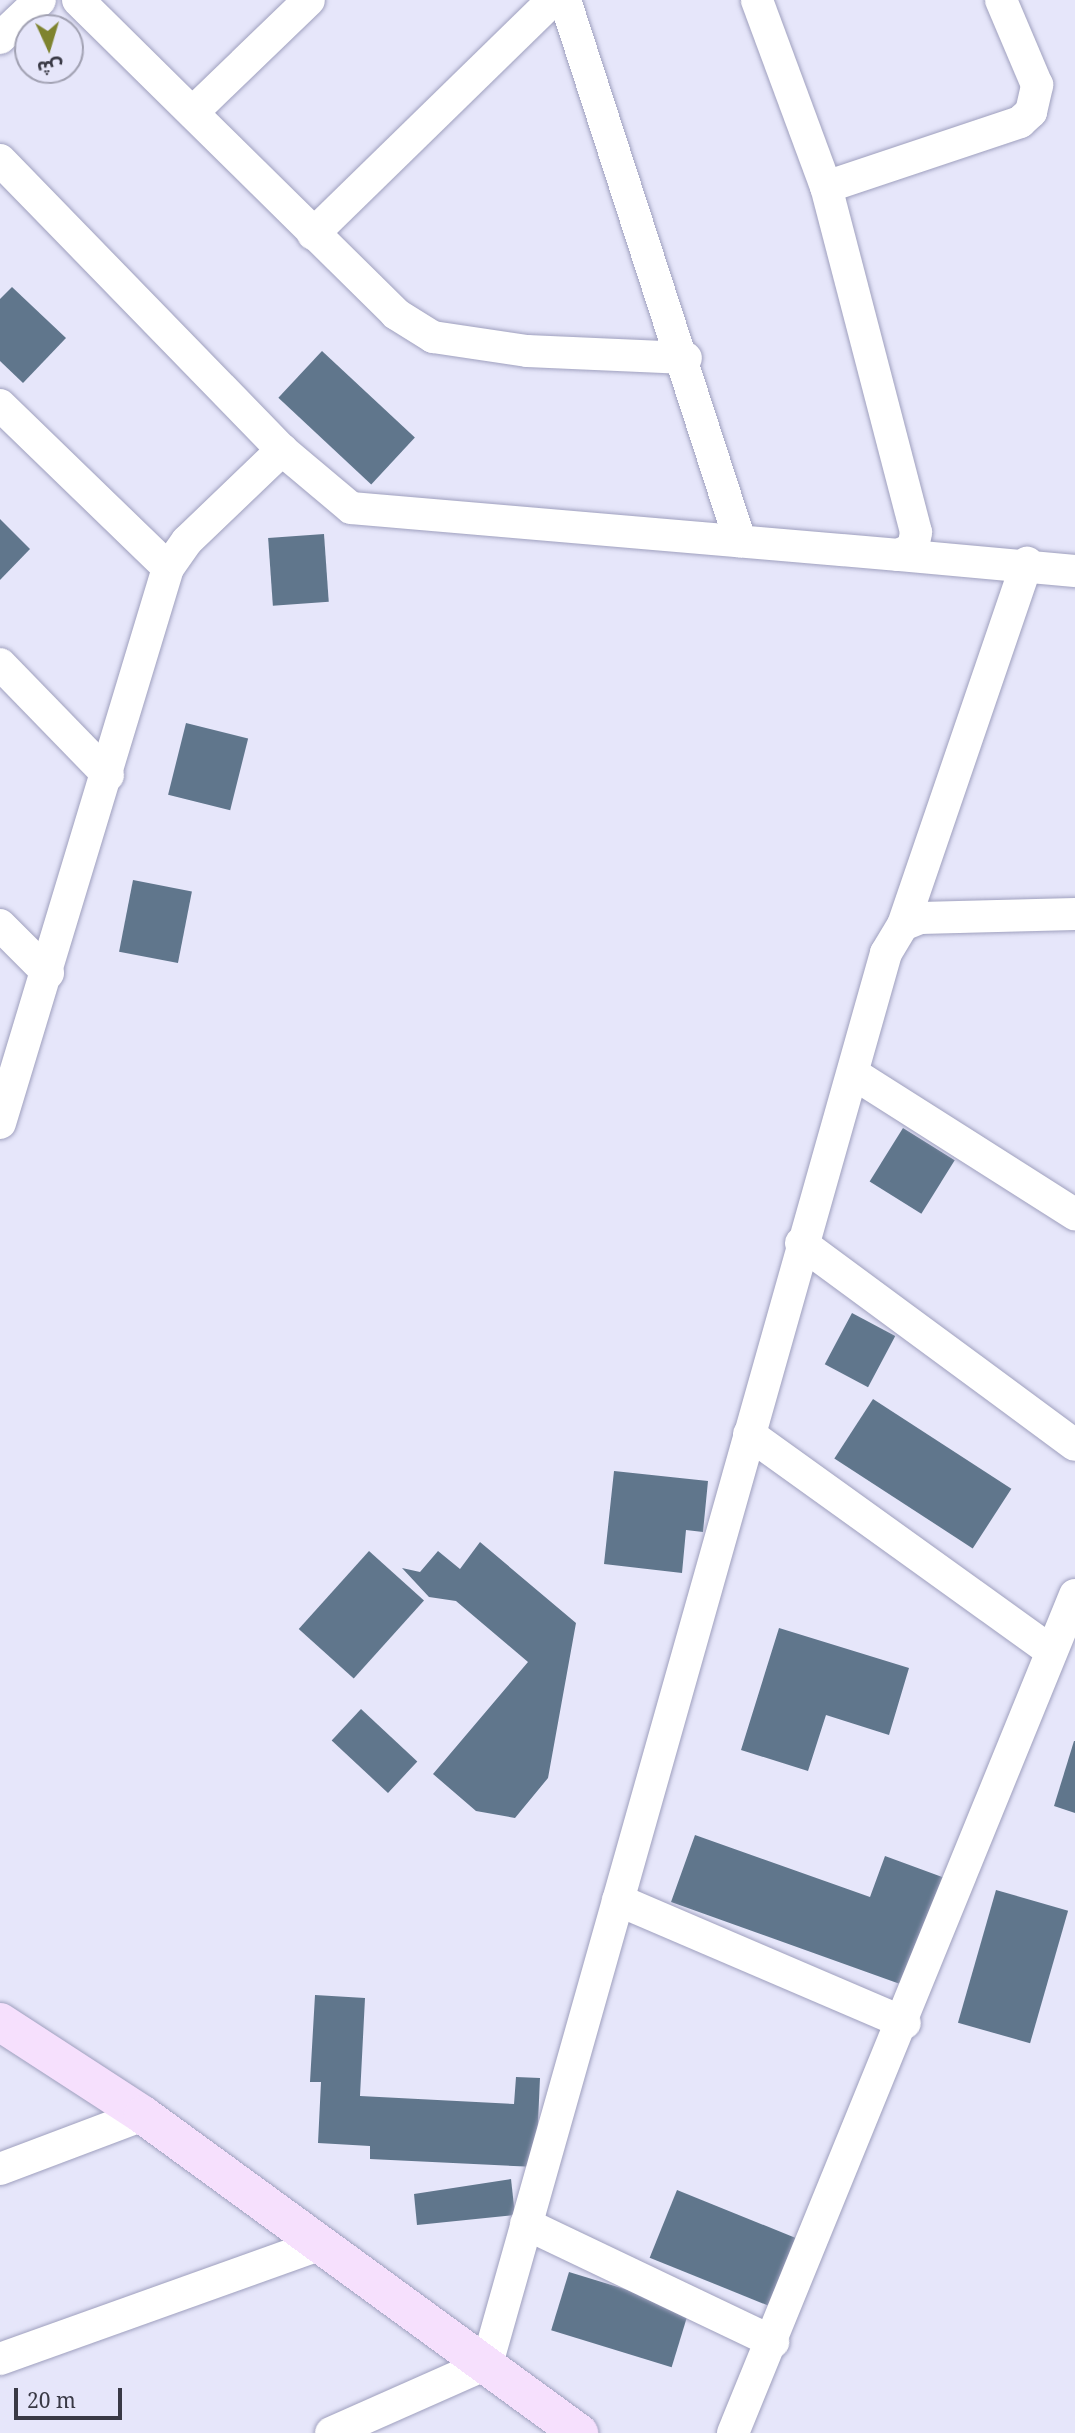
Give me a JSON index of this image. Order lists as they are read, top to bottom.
{
  "scale_bar": "20 m",
  "north": "bottom"
}
